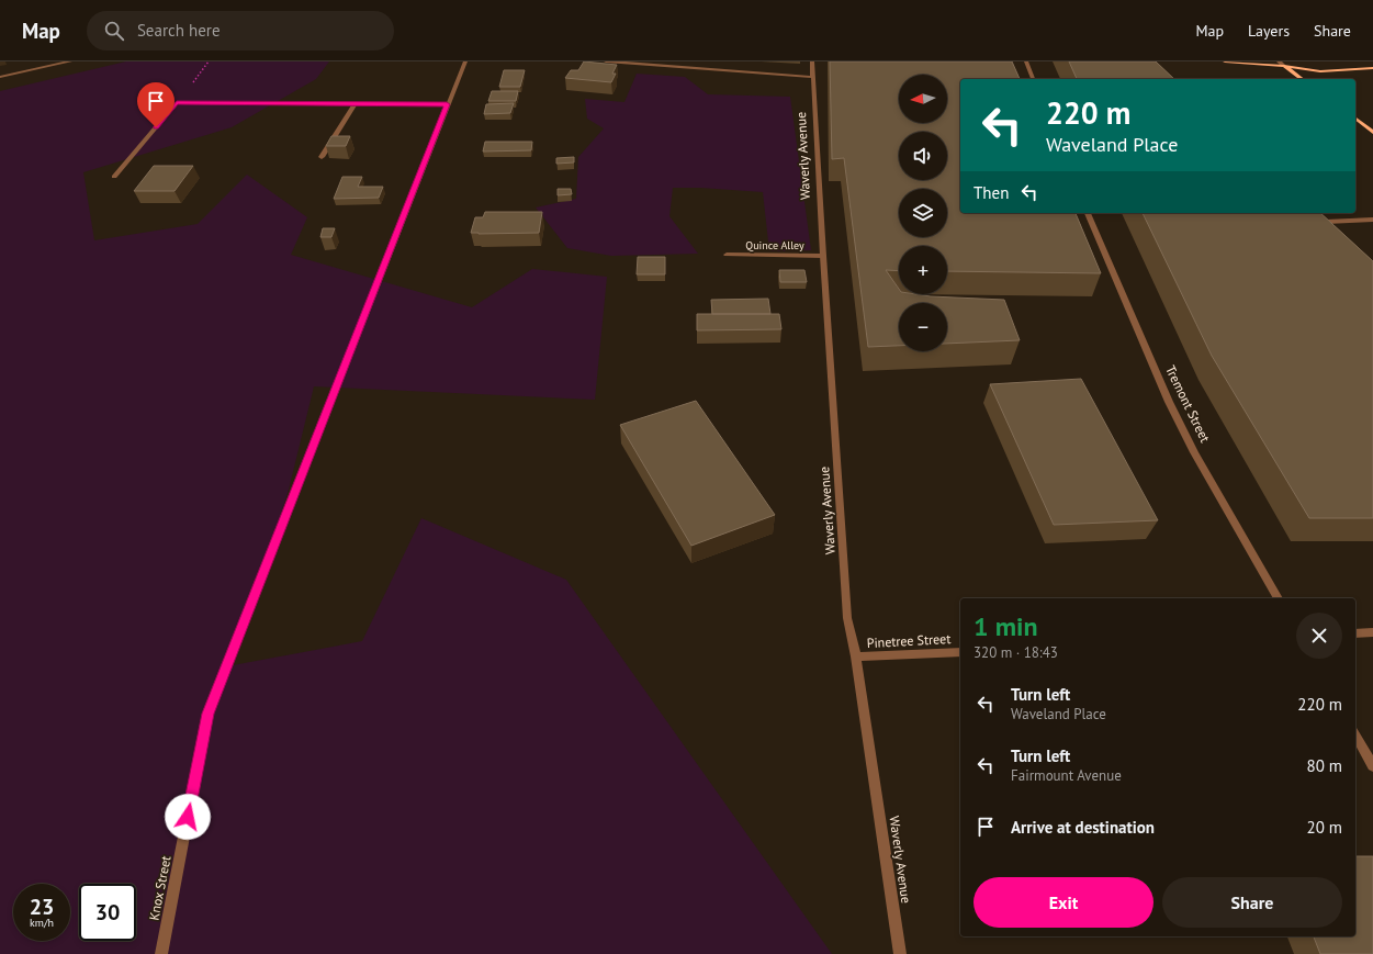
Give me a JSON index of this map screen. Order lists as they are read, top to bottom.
{
  "streets": {
    "street": [
      "Waverly Avenue",
      "Quince Alley",
      "Tremont Street",
      "Pinetree Street",
      "Knox Street"
    ]
  },
  "crossings": [
    ["Waverly Avenue", "Quince Alley"],
    ["Waverly Avenue", "Pinetree Street"]
  ],
  "north": "left",
  "page": {
    "header": "Map",
    "search": "Search here",
    "nav": ["Map", "Layers", "Share"],
    "map_buttons": ["+", "−"],
    "turn": ["220 m", "Waveland Place"],
    "then": "Then",
    "heading": ["1 min", "320 m · 18:43"],
    "list": [
      {
        "name": "Turn left",
        "note": "Waveland Place",
        "value": "220 m"
      },
      {
        "name": "Turn left",
        "note": "Fairmount Avenue",
        "value": "80 m"
      },
      {
        "name": "Arrive at destination",
        "value": "20 m"
      }
    ],
    "buttons": ["Exit", "Share"],
    "speed": "23 km/h",
    "limit": "30"
  }
}
